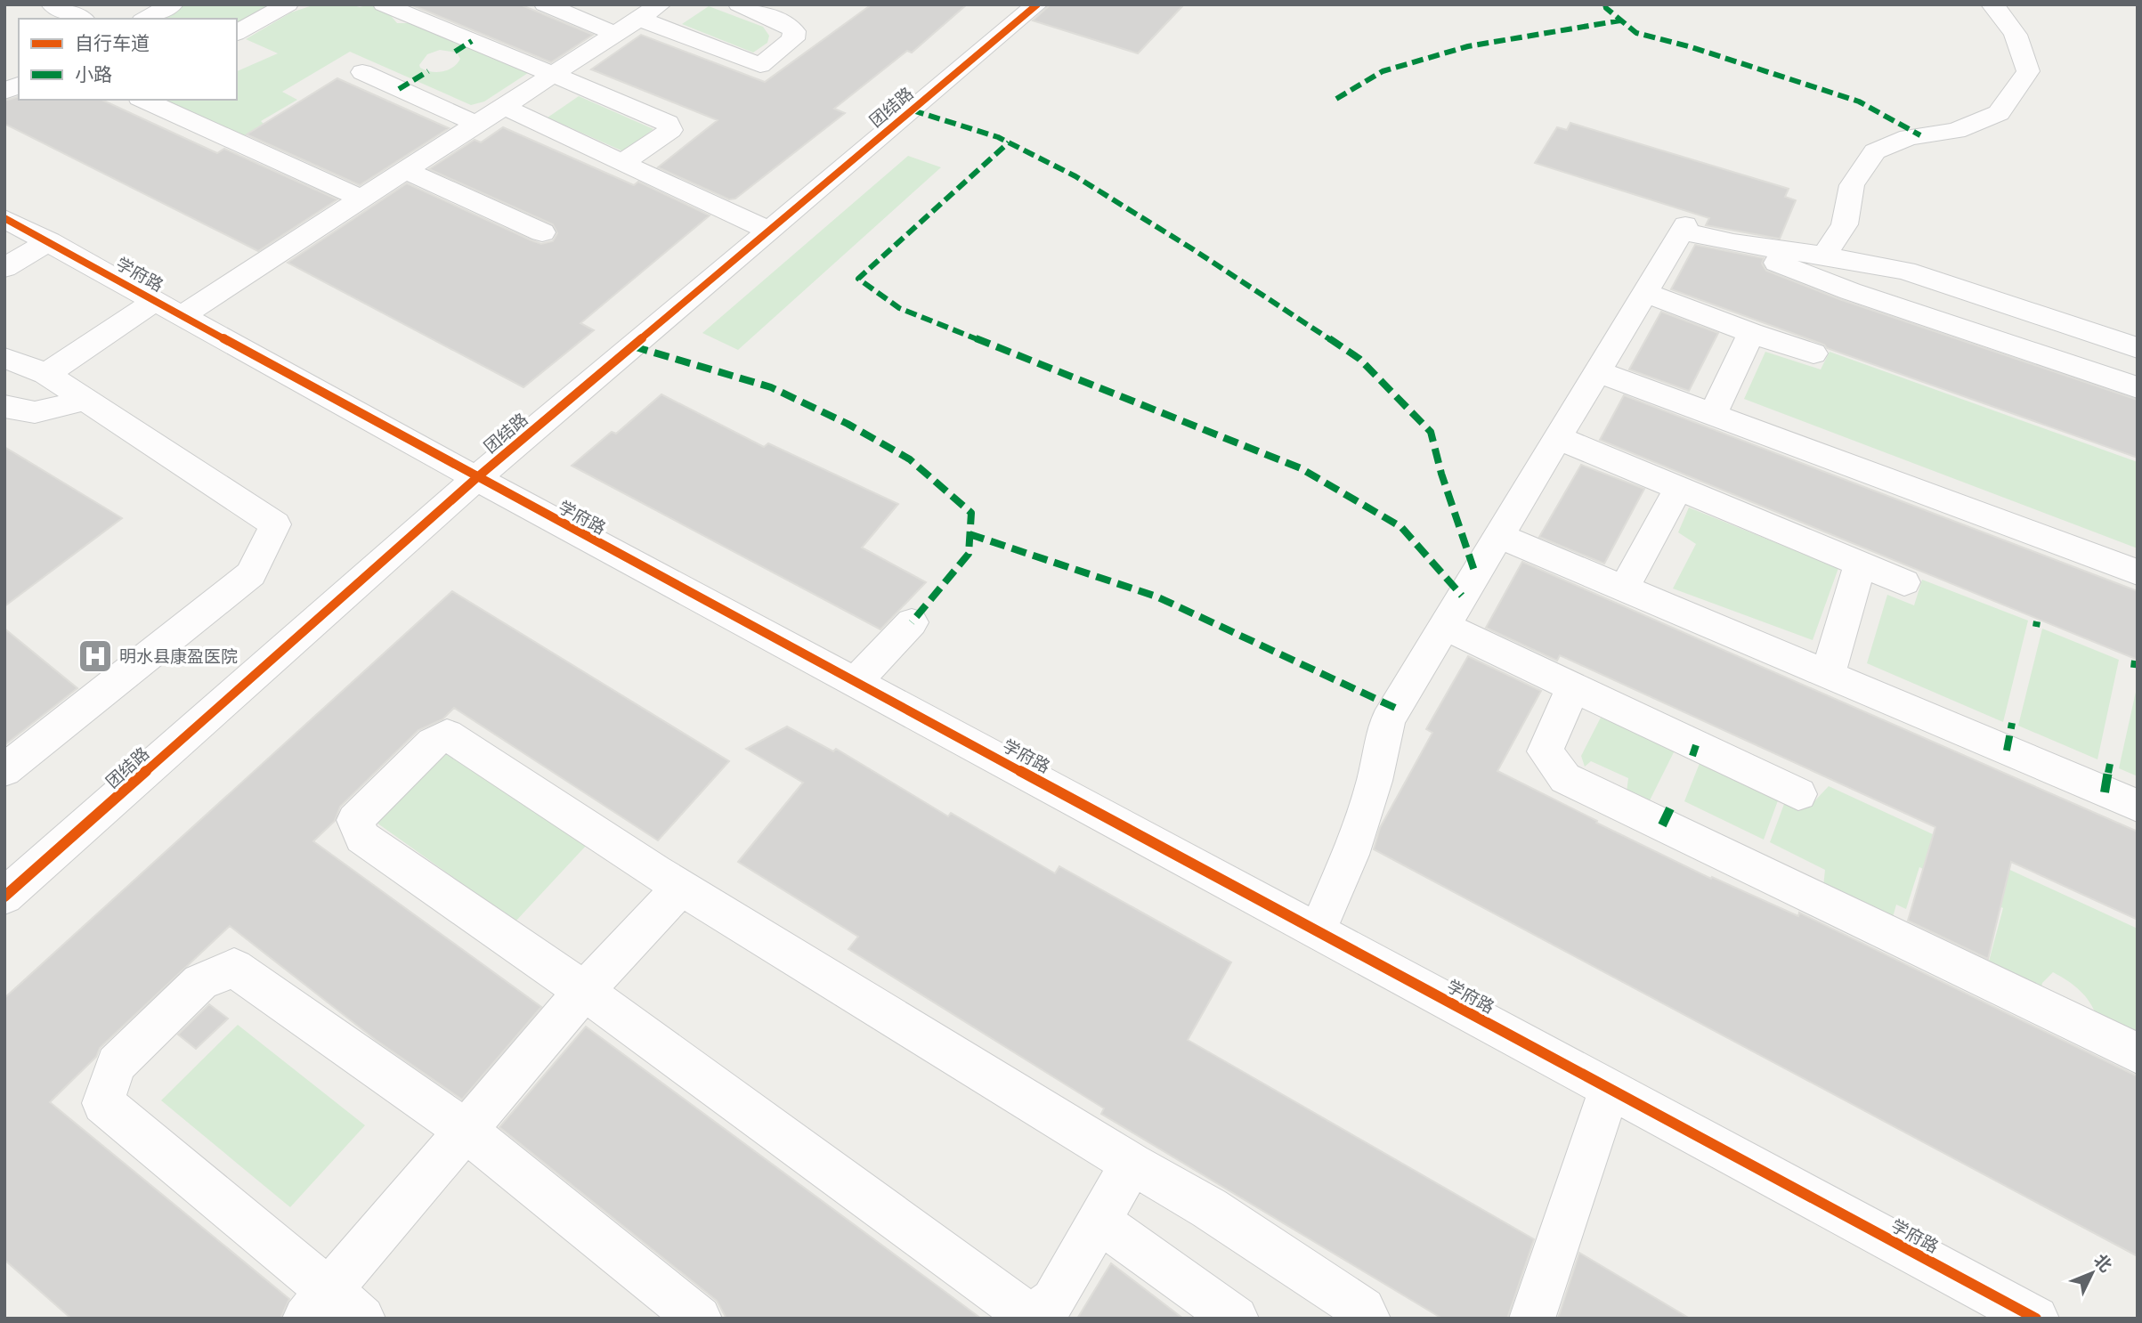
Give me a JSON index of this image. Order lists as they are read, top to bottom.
{
  "streets": {
    "street": ["团结路", "学府路"]
  },
  "crossings": [
    ["团结路", "学府路"]
  ],
  "places": {
    "hospital": ["明水县康盈医院"]
  },
  "legend": ["自行车道", "小路"],
  "north": "top right"
}
